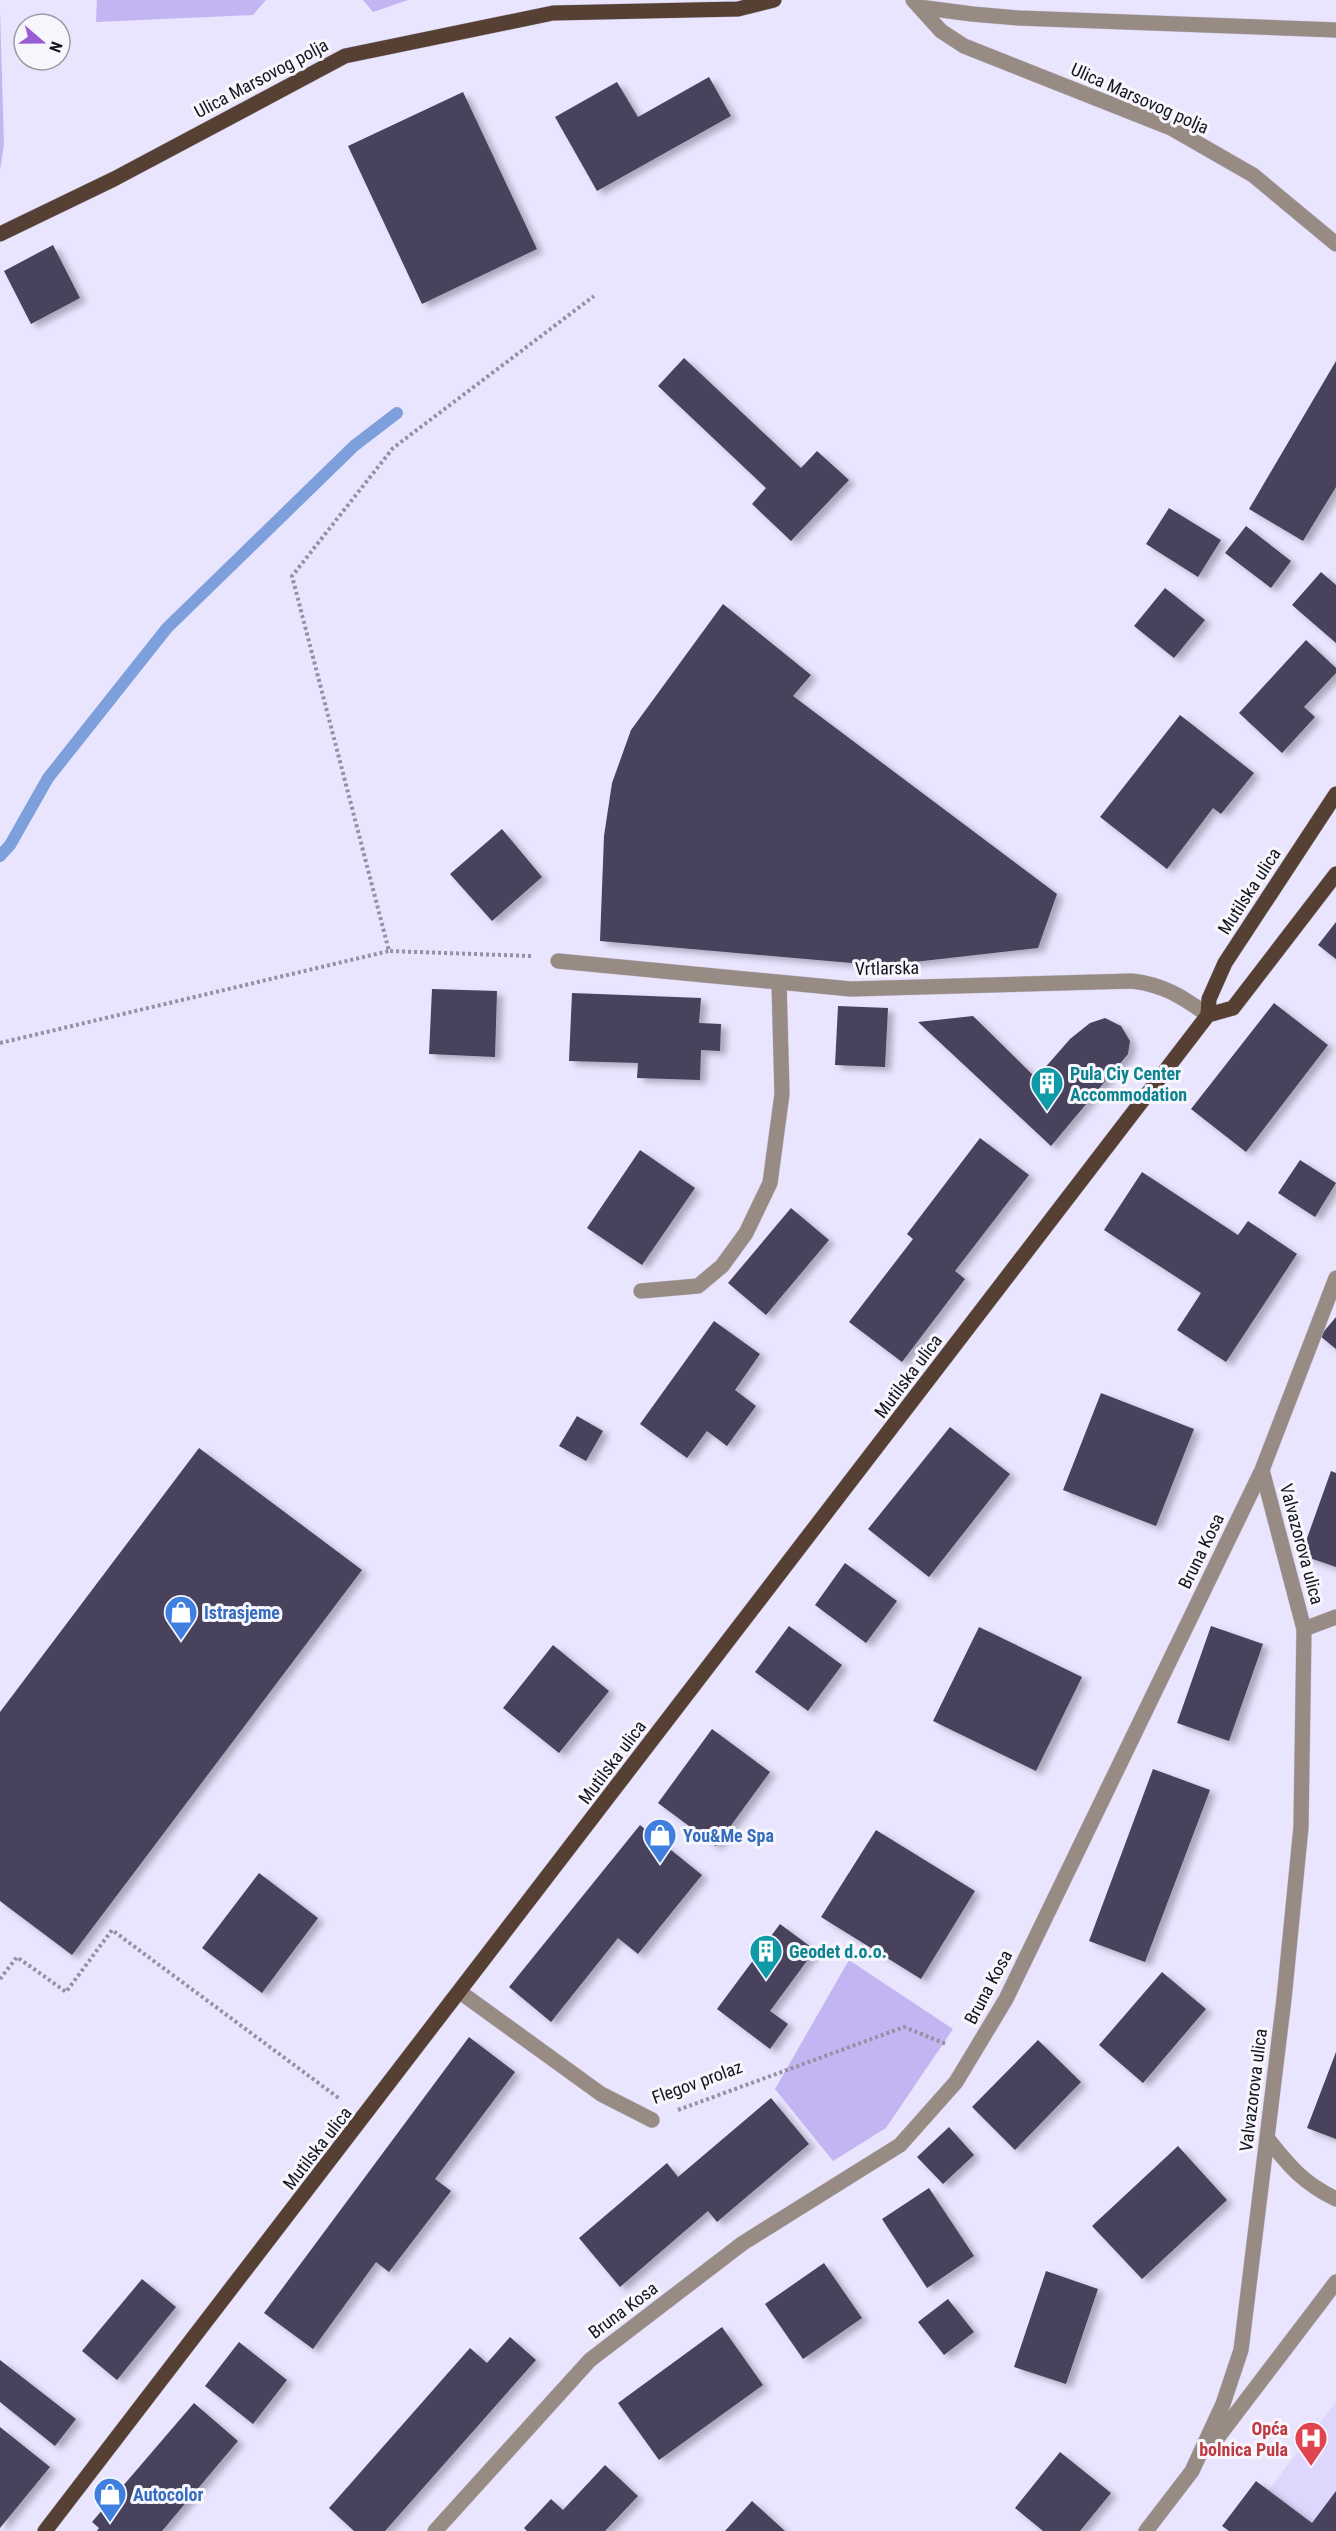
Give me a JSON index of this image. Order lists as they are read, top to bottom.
{
  "streets": {
    "main road": ["Ulica Marsovog polja", "Mutilska ulica"],
    "street": [
      "Vrtlarska",
      "Valvazorova ulica",
      "Bruna Kosa",
      "Flegov prolaz"
    ]
  },
  "crossings": [
    ["Mutilska ulica", "Vrtlarska"],
    ["Mutilska ulica", "Flegov prolaz"],
    ["Valvazorova ulica", "Bruna Kosa"],
    ["Bruna Kosa", "Flegov prolaz"]
  ],
  "places": {
    "building": ["Pula Ciy Center Accommodation", "Geodet d.o.o."],
    "shop": ["Istrasjeme", "You&Me Spa", "Autocolor"],
    "hospital": ["Opća bolnica Pula"]
  },
  "north": "right"
}
